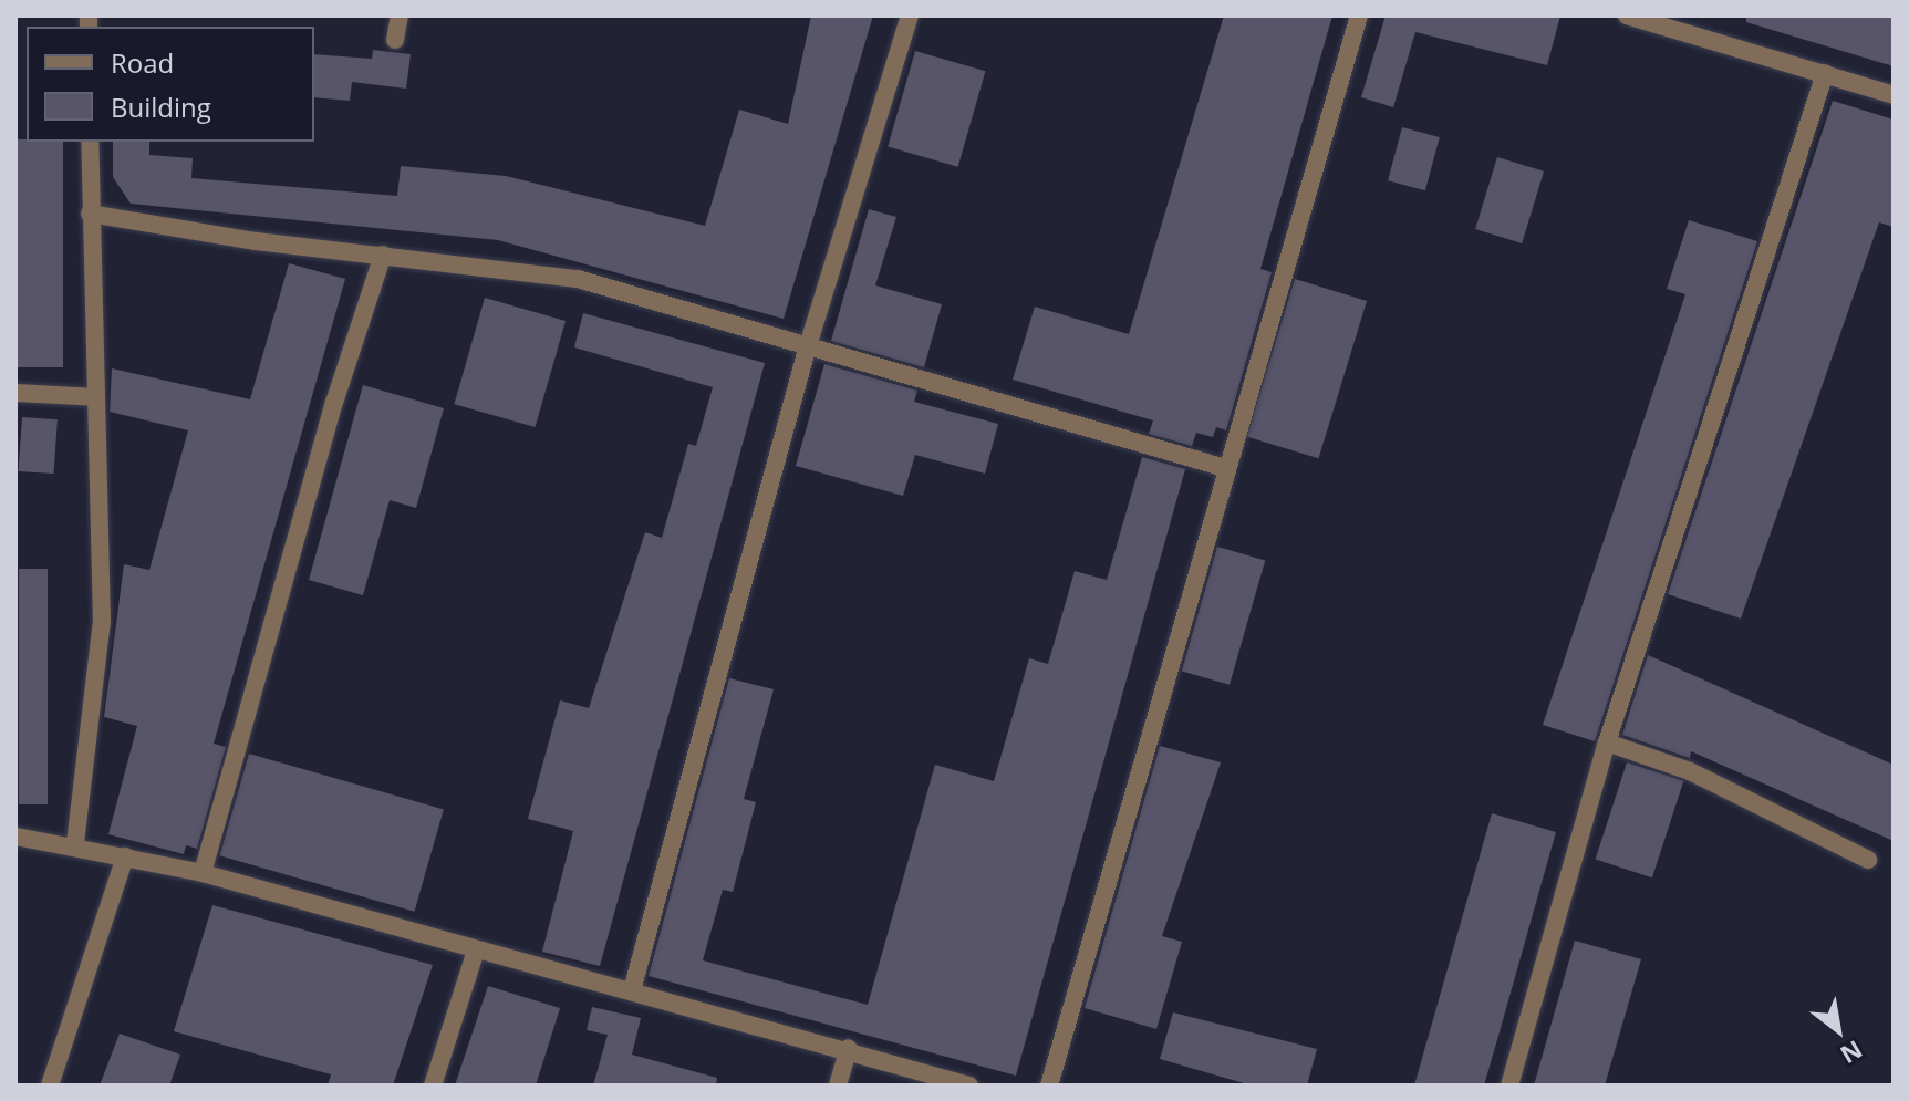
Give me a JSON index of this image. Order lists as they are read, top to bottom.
{
  "legend": ["Road", "Building"],
  "north": "bottom right"
}
